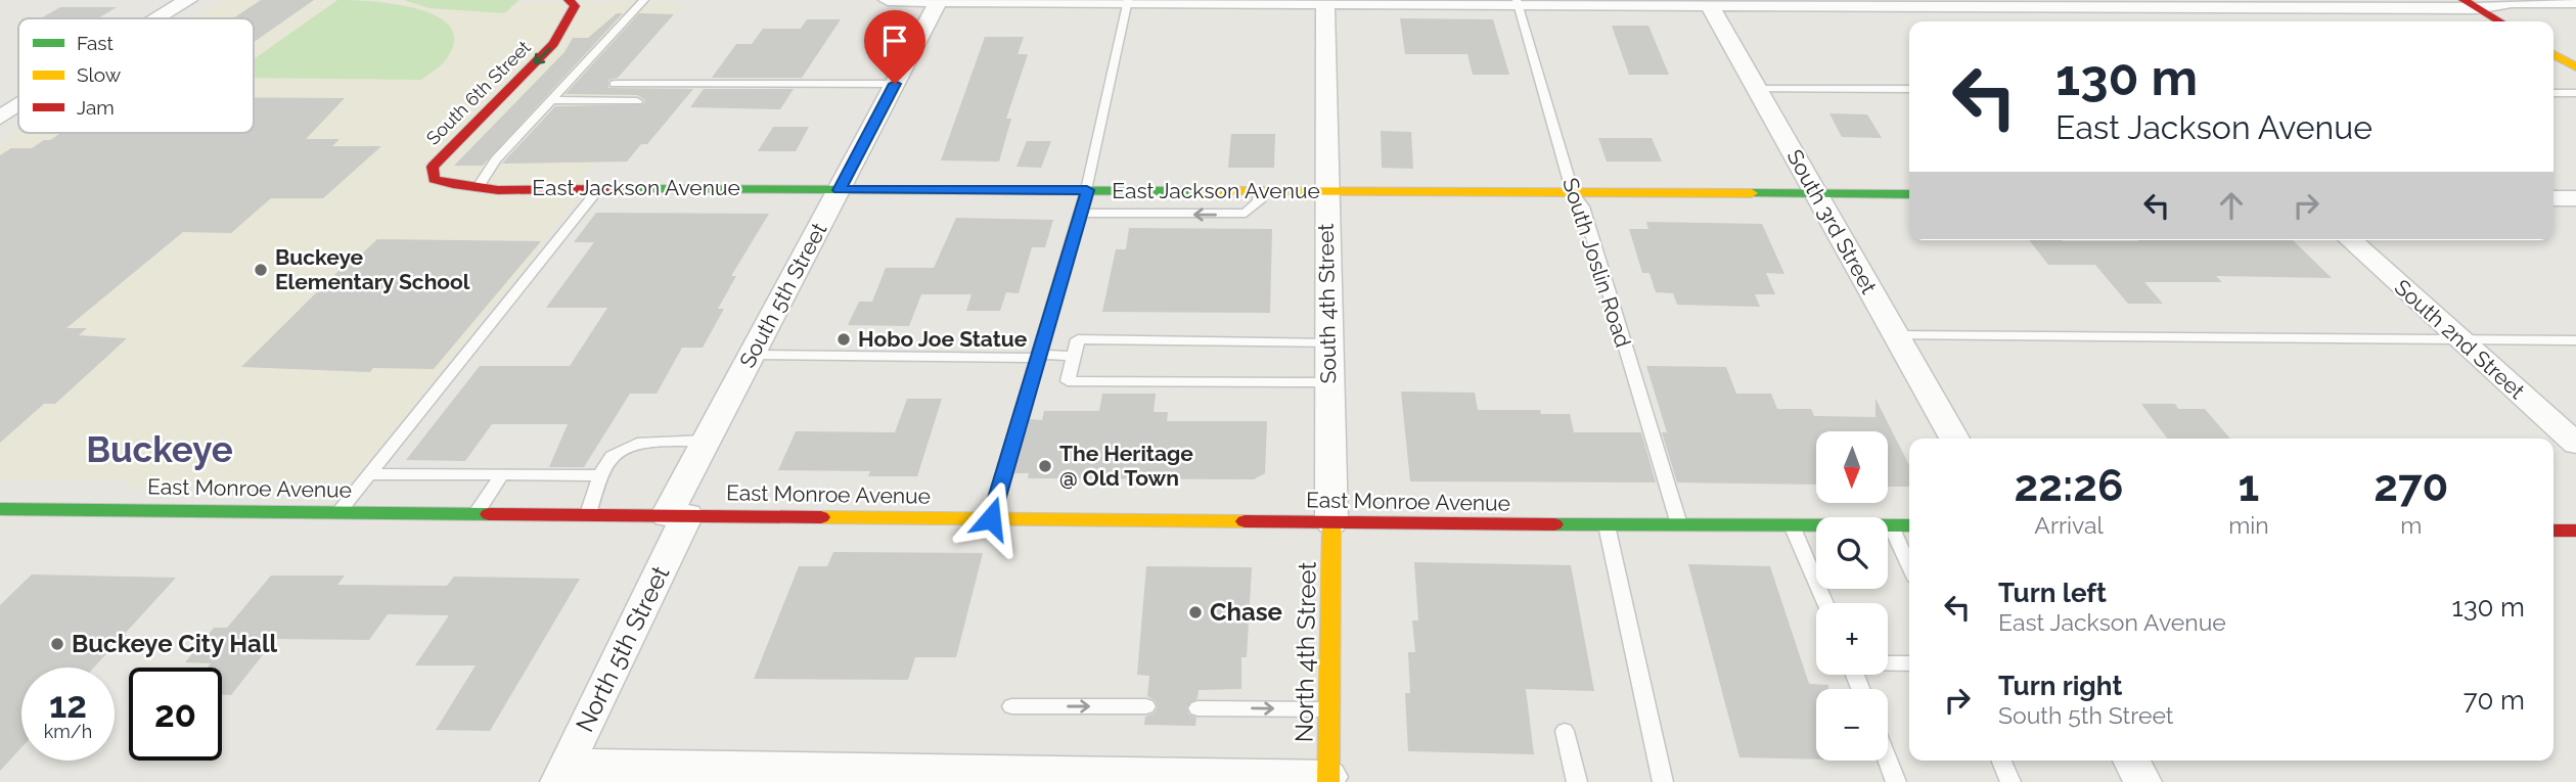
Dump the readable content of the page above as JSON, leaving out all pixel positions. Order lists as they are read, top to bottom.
{
  "streets": {
    "street": [
      "South 6th Street",
      "East Jackson Avenue",
      "South 3rd Street",
      "South 5th Street",
      "South 4th Street",
      "South 2nd Street",
      "East Monroe Avenue",
      "North 5th Street",
      "North 4th Street"
    ],
    "lane": ["South Joslin Road"]
  },
  "crossings": [
    ["South 6th Street", "East Jackson Avenue"],
    ["East Jackson Avenue", "South 3rd Street"],
    ["East Jackson Avenue", "South Joslin Road"],
    ["East Jackson Avenue", "South 5th Street"],
    ["East Jackson Avenue", "South 4th Street"],
    ["South Joslin Road", "East Monroe Avenue"],
    ["South 5th Street", "East Monroe Avenue"],
    ["South 5th Street", "North 5th Street"],
    ["South 4th Street", "East Monroe Avenue"],
    ["South 4th Street", "North 4th Street"],
    ["East Monroe Avenue", "North 5th Street"],
    ["East Monroe Avenue", "North 4th Street"]
  ],
  "one_way": ["South 6th Street"],
  "districts": ["Buckeye"],
  "places": [
    "Buckeye Elementary School",
    "Hobo Joe Statue",
    "The Heritage @ Old Town",
    "Chase",
    "Buckeye City Hall"
  ],
  "legend": ["Fast", "Slow", "Jam"],
  "north": "bottom",
  "page": {
    "turn": ["130 m", "East Jackson Avenue"],
    "map_buttons": ["+", "−"],
    "eta": [
      "22:26",
      "Arrival",
      "1",
      "min",
      "270",
      "m"
    ],
    "list": [
      {
        "name": "Turn left",
        "note": "East Jackson Avenue",
        "value": "130 m"
      },
      {
        "name": "Turn right",
        "note": "South 5th Street",
        "value": "70 m"
      }
    ],
    "speed": "12 km/h",
    "limit": "20"
  }
}
